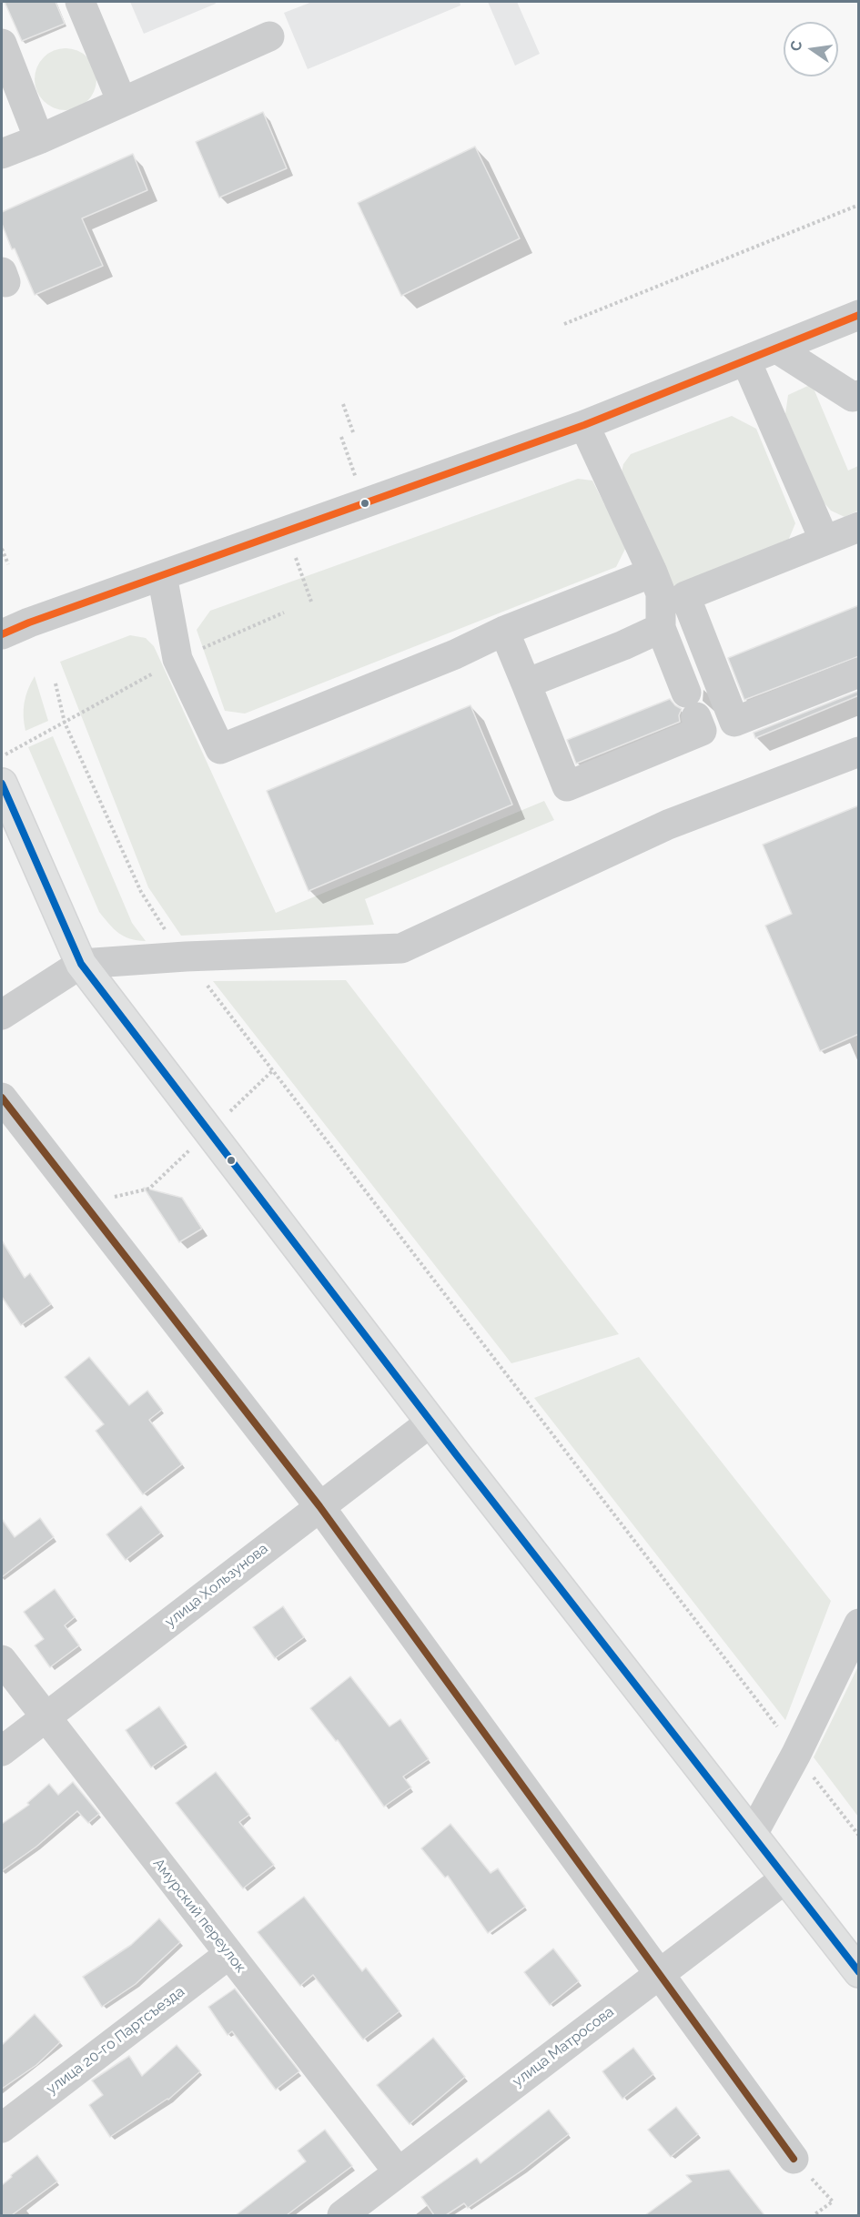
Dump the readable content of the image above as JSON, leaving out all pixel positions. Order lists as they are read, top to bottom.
{
  "streets": {
    "street": [
      "улица Хользунова",
      "Амурский переулок",
      "улица 20-го Партсъезда",
      "улица Матросова"
    ]
  },
  "crossings": [
    ["улица Хользунова", "Амурский переулок"],
    ["Амурский переулок", "улица 20-го Партсъезда"],
    ["Амурский переулок", "улица Матросова"]
  ],
  "north": "left"
}
